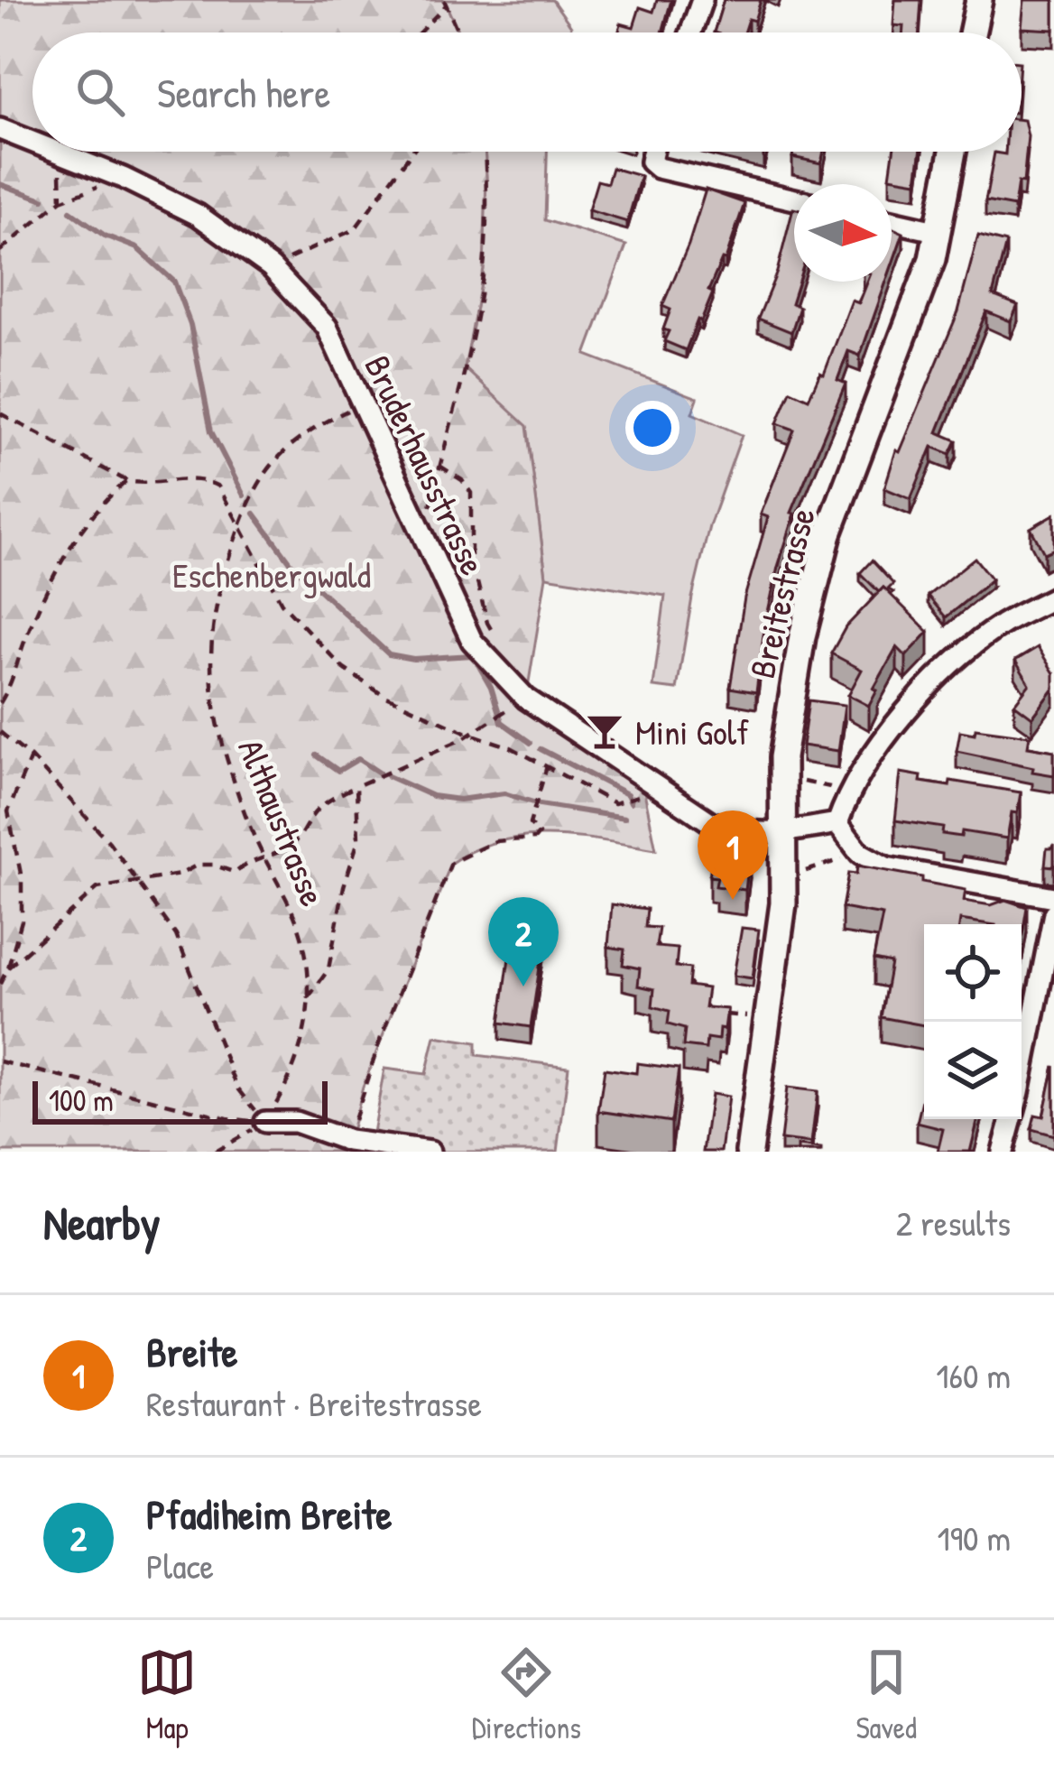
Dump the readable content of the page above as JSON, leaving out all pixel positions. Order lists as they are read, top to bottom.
{
  "streets": {
    "main road": ["Breitestrasse"],
    "street": ["Bruderhausstrasse"],
    "path": ["Althaustrasse"]
  },
  "crossings": [
    ["Bruderhausstrasse", "Breitestrasse"],
    ["Bruderhausstrasse", "Althaustrasse"]
  ],
  "parks": ["Eschenbergwald"],
  "places": {
    "bar": ["Mini Golf"]
  },
  "scale_bar": "100 m",
  "north": "right",
  "page": {
    "search": "Search here",
    "pins": ["1", "2"],
    "scale": "100 m",
    "heading": ["Nearby", "2 results"],
    "list": [
      {
        "mark": "1",
        "name": "Breite",
        "note": "Restaurant · Breitestrasse",
        "value": "160 m"
      },
      {
        "mark": "2",
        "name": "Pfadiheim Breite",
        "note": "Place",
        "value": "190 m"
      }
    ],
    "nav": ["Map", "Directions", "Saved"]
  }
}
